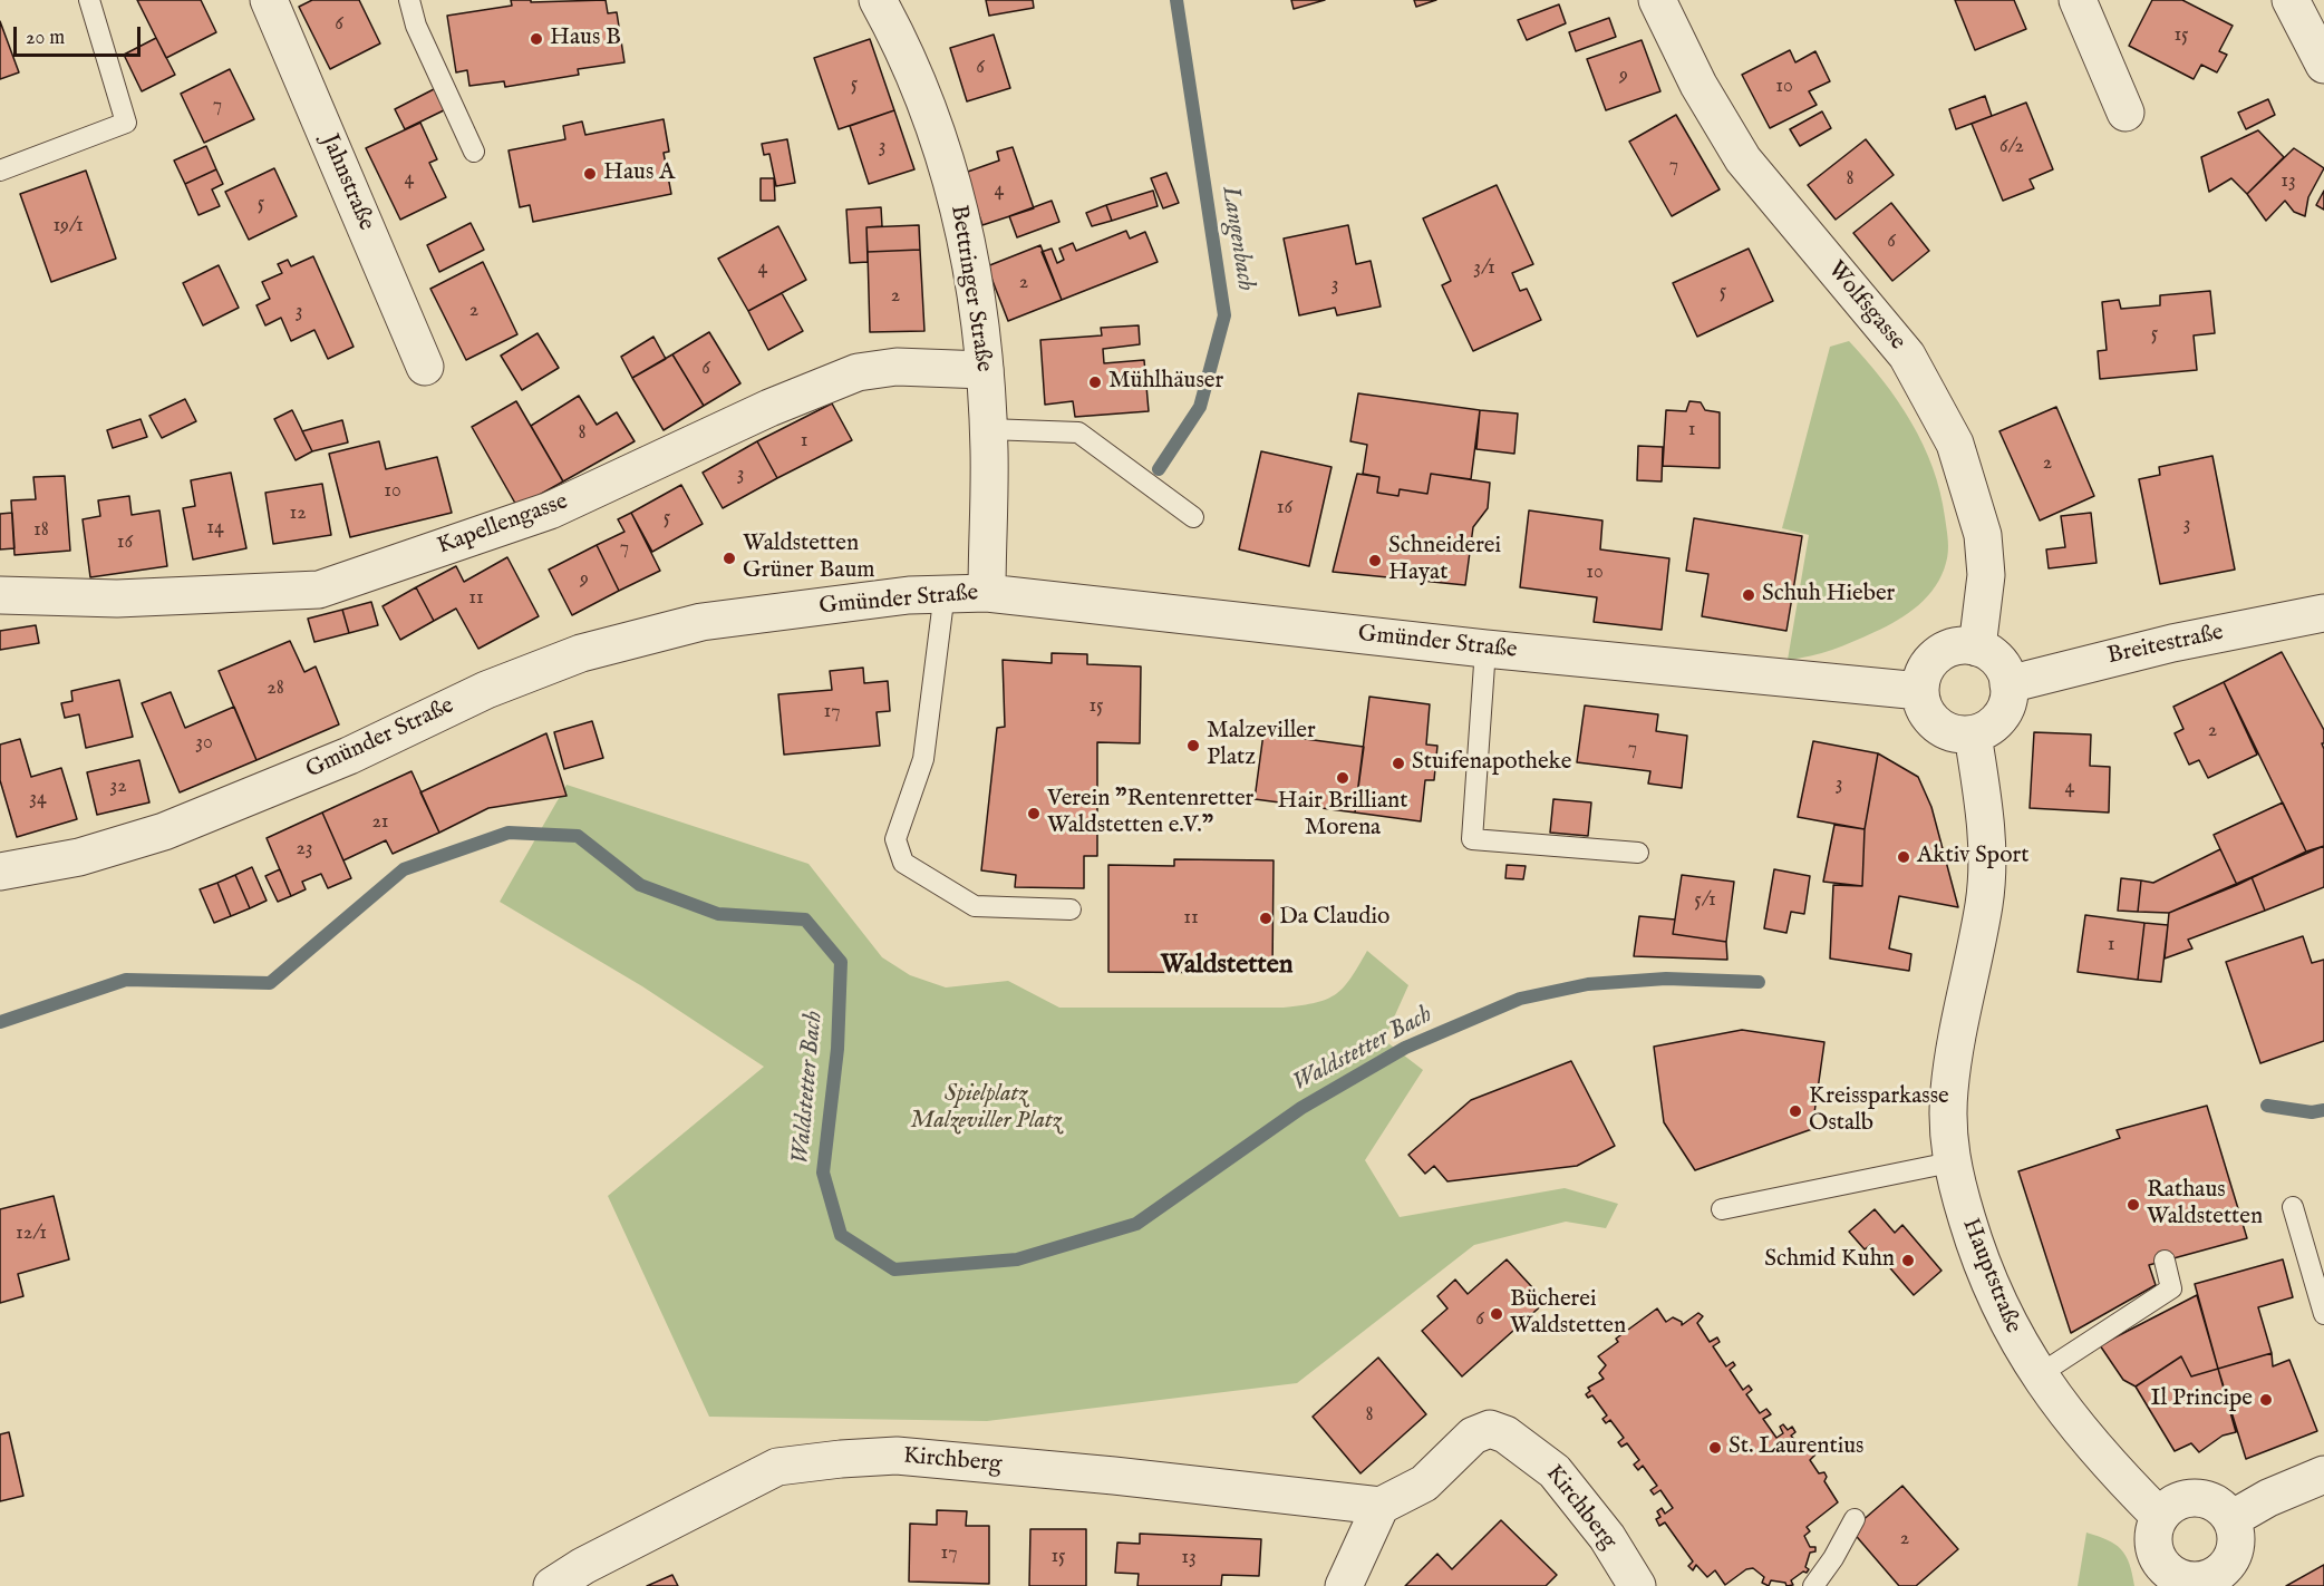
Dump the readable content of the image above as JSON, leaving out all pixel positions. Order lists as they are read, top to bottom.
{
  "streets": {
    "street": [
      "Jahnstraße",
      "Bettringer Straße",
      "Wolfsgasse",
      "Kapellengasse",
      "Gmünder Straße",
      "Breitestraße",
      "Hauptstraße",
      "Kirchberg"
    ]
  },
  "crossings": [
    ["Bettringer Straße", "Kapellengasse"],
    ["Bettringer Straße", "Gmünder Straße"],
    ["Wolfsgasse", "Gmünder Straße"],
    ["Wolfsgasse", "Breitestraße"],
    ["Wolfsgasse", "Hauptstraße"],
    ["Gmünder Straße", "Breitestraße"],
    ["Gmünder Straße", "Hauptstraße"],
    ["Breitestraße", "Hauptstraße"]
  ],
  "districts": ["Waldstetten"],
  "water": ["Langenbach", "Waldstetter Bach"],
  "parks": ["Spielplatz Malzeviller Platz"],
  "places": [
    "Haus B",
    "Haus A",
    "Mühlhäuser",
    "Waldstetten Grüner Baum",
    "Schneiderei Hayat",
    "Schuh Hieber",
    "Malzeviller Platz",
    "Stuifenapotheke",
    "Hair Brilliant Morena",
    "Verein \"Rentenretter Waldstetten e.V.\"",
    "Aktiv Sport",
    "Da Claudio",
    "Kreissparkasse Ostalb",
    "Rathaus Waldstetten",
    "Schmid Kuhn",
    "Bücherei Waldstetten",
    "Il Principe",
    "St. Laurentius"
  ],
  "house_numbers": [
    "6",
    "15",
    "6",
    "9",
    "5",
    "10",
    "7",
    "3",
    "6/2",
    "7",
    "4",
    "8",
    "13",
    "4",
    "5",
    "19/1",
    "6",
    "4",
    "3/1",
    "2",
    "3",
    "5",
    "2",
    "2",
    "3",
    "5",
    "6",
    "1",
    "8",
    "1",
    "2",
    "3",
    "10",
    "16",
    "12",
    "5",
    "3",
    "14",
    "18",
    "16",
    "7",
    "10",
    "9",
    "11",
    "28",
    "15",
    "17",
    "2",
    "30",
    "7",
    "3",
    "32",
    "4",
    "34",
    "21",
    "23",
    "5/1",
    "11",
    "1",
    "12/1",
    "6",
    "8",
    "2",
    "17",
    "15",
    "13"
  ],
  "scale_bar": "20 m"
}
